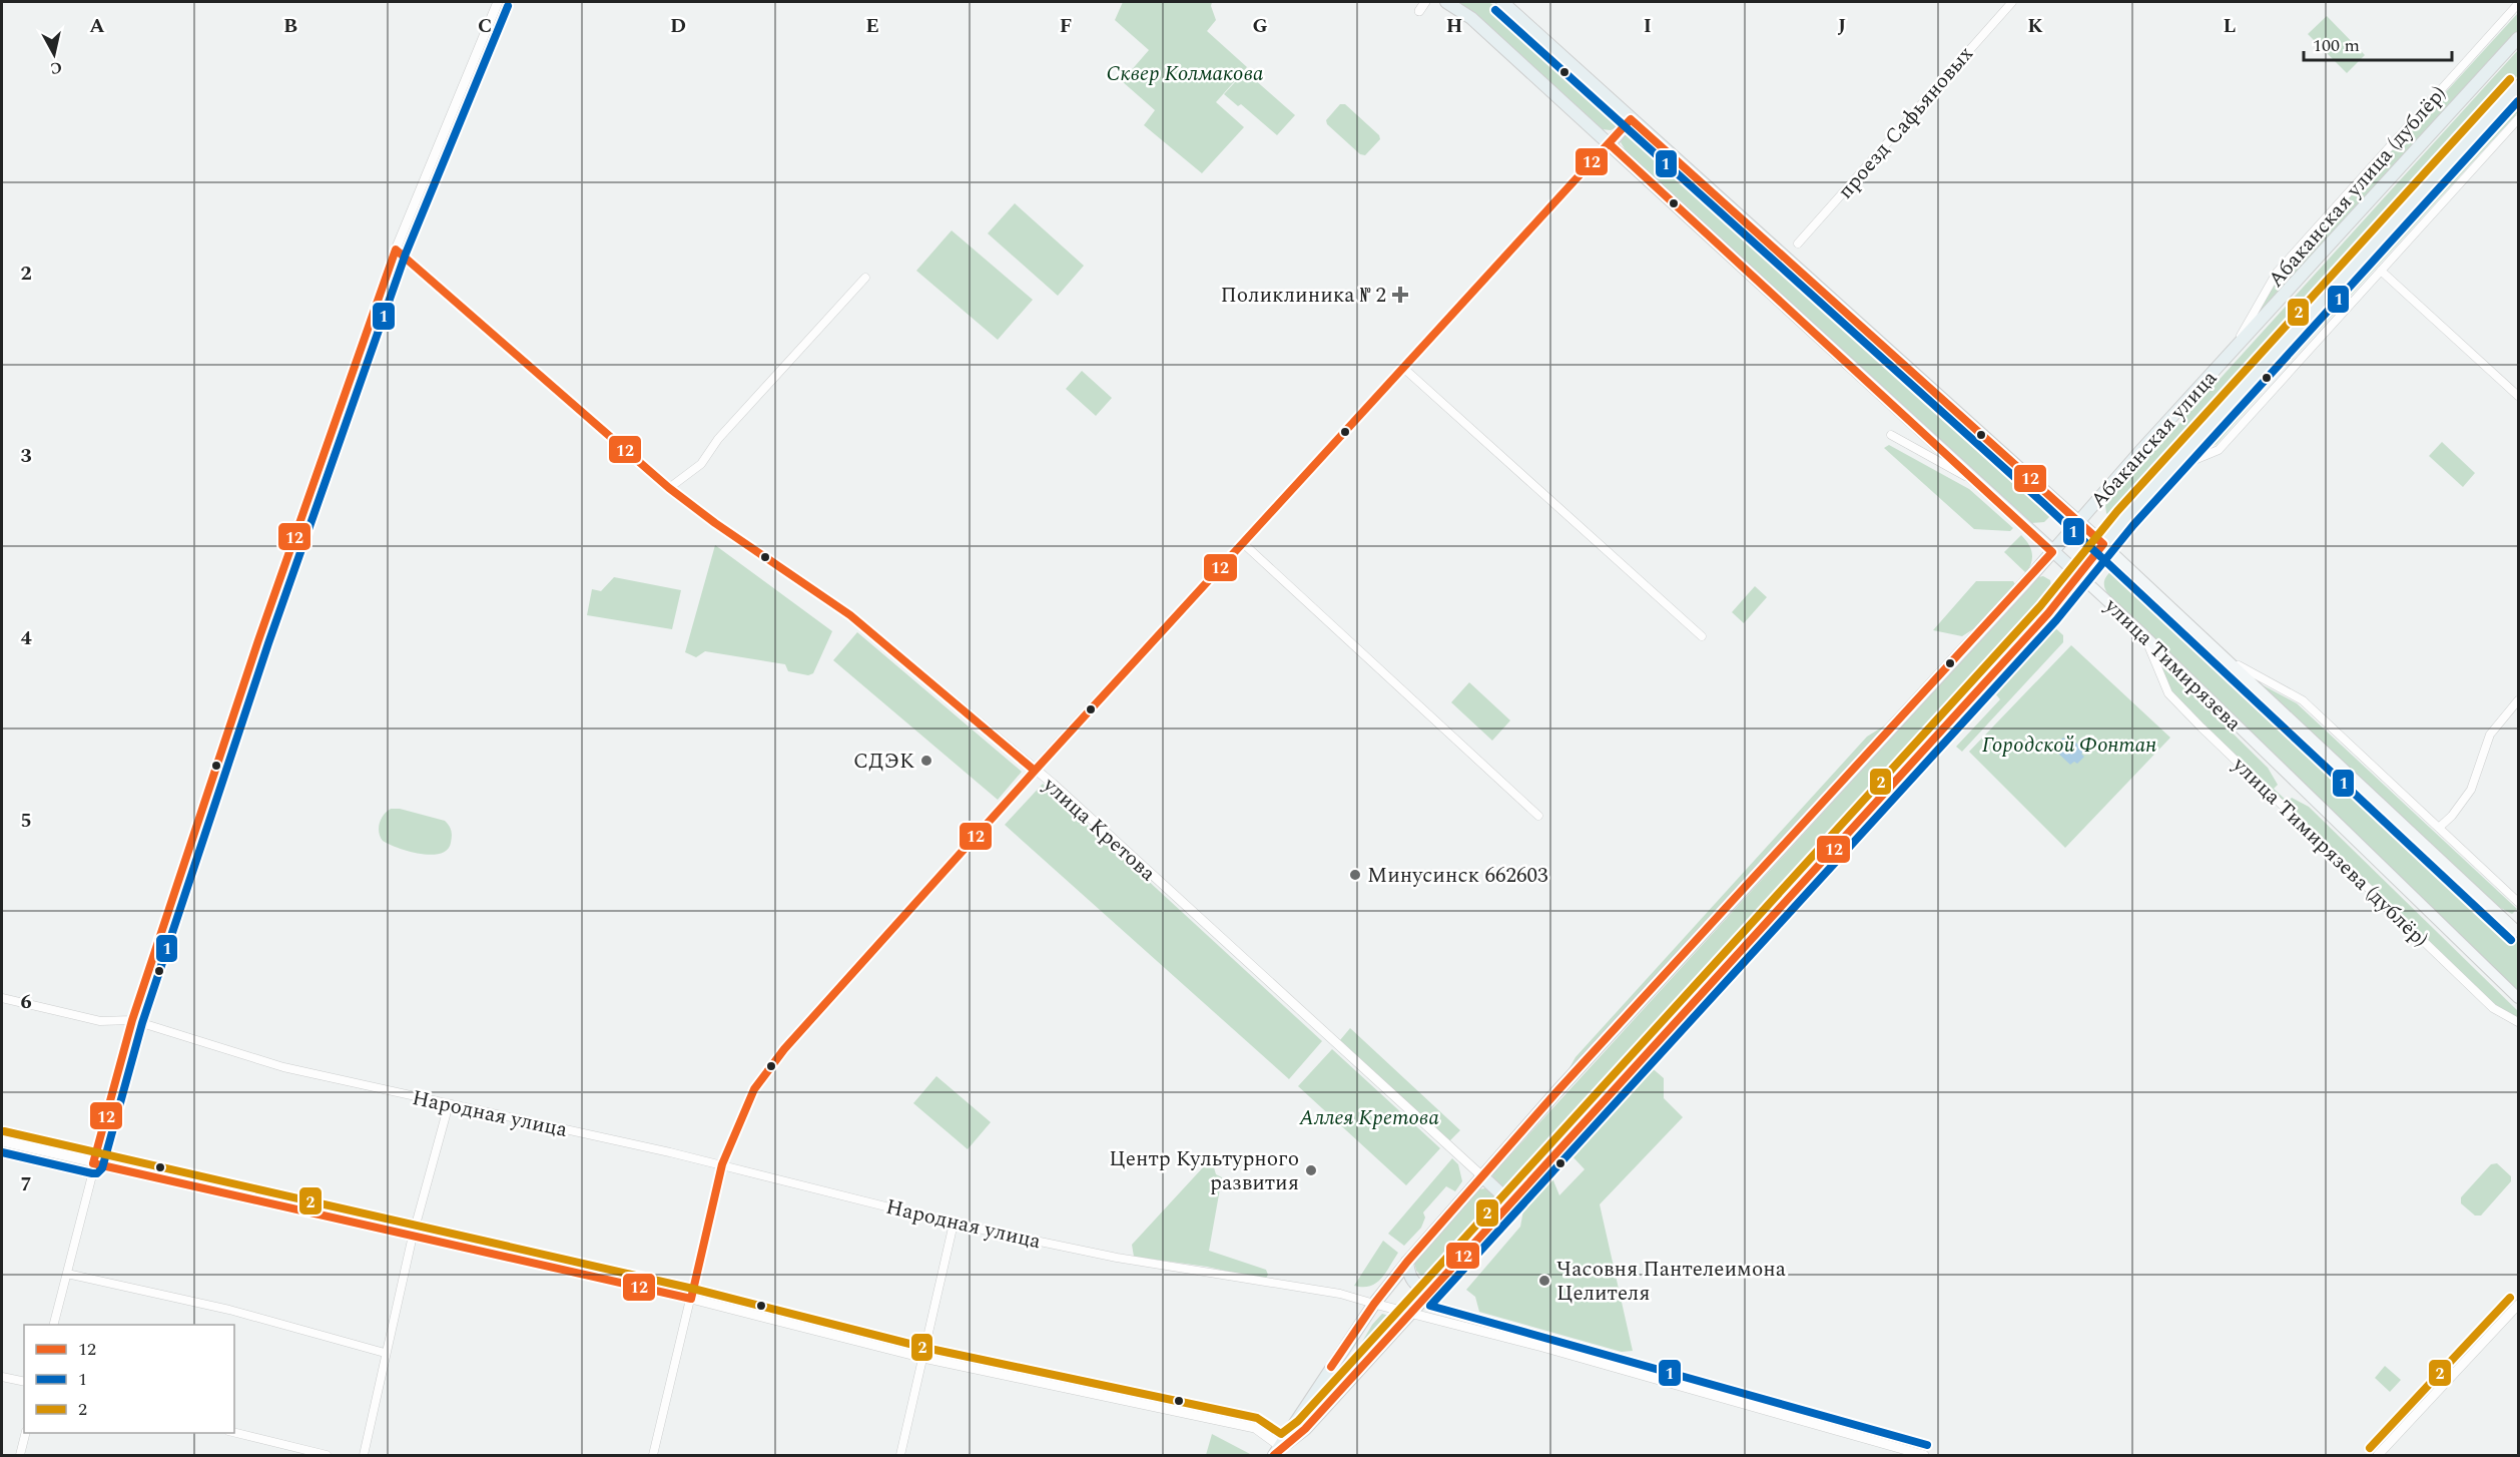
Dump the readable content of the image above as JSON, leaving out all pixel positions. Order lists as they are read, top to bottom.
{
  "streets": {
    "main road": ["Абаканская улица", "улица Тимирязева"],
    "street": [
      "проезд Сафьяновых",
      "Абаканская улица (дублёр)",
      "улица Кретова",
      "улица Тимирязева (дублёр)",
      "Народная улица"
    ]
  },
  "crossings": [
    ["Абаканская улица (дублёр)", "Абаканская улица"],
    ["Абаканская улица", "улица Тимирязева"],
    ["Абаканская улица", "улица Кретова"],
    ["Абаканская улица", "Народная улица"],
    ["улица Тимирязева", "улица Тимирязева (дублёр)"]
  ],
  "parks": ["Сквер Колмакова", "Городской Фонтан", "Аллея Кретова"],
  "places": {
    "health": ["Поликлиника № 2"],
    "other": [
      "СДЭК",
      "Минусинск 662603",
      "Центр Культурного развития",
      "Часовня Пантелеимона Целителя"
    ]
  },
  "lines": ["transit line 1", "transit line 2", "transit line 12"],
  "legend": ["12", "1", "2"],
  "scale_bar": "100 m",
  "north": "bottom",
  "grid": {
    "columns": [
      "A",
      "B",
      "C",
      "D",
      "E",
      "F",
      "G",
      "H",
      "I",
      "J",
      "K",
      "L"
    ],
    "rows": [
      "2",
      "3",
      "4",
      "5",
      "6",
      "7"
    ]
  }
}
